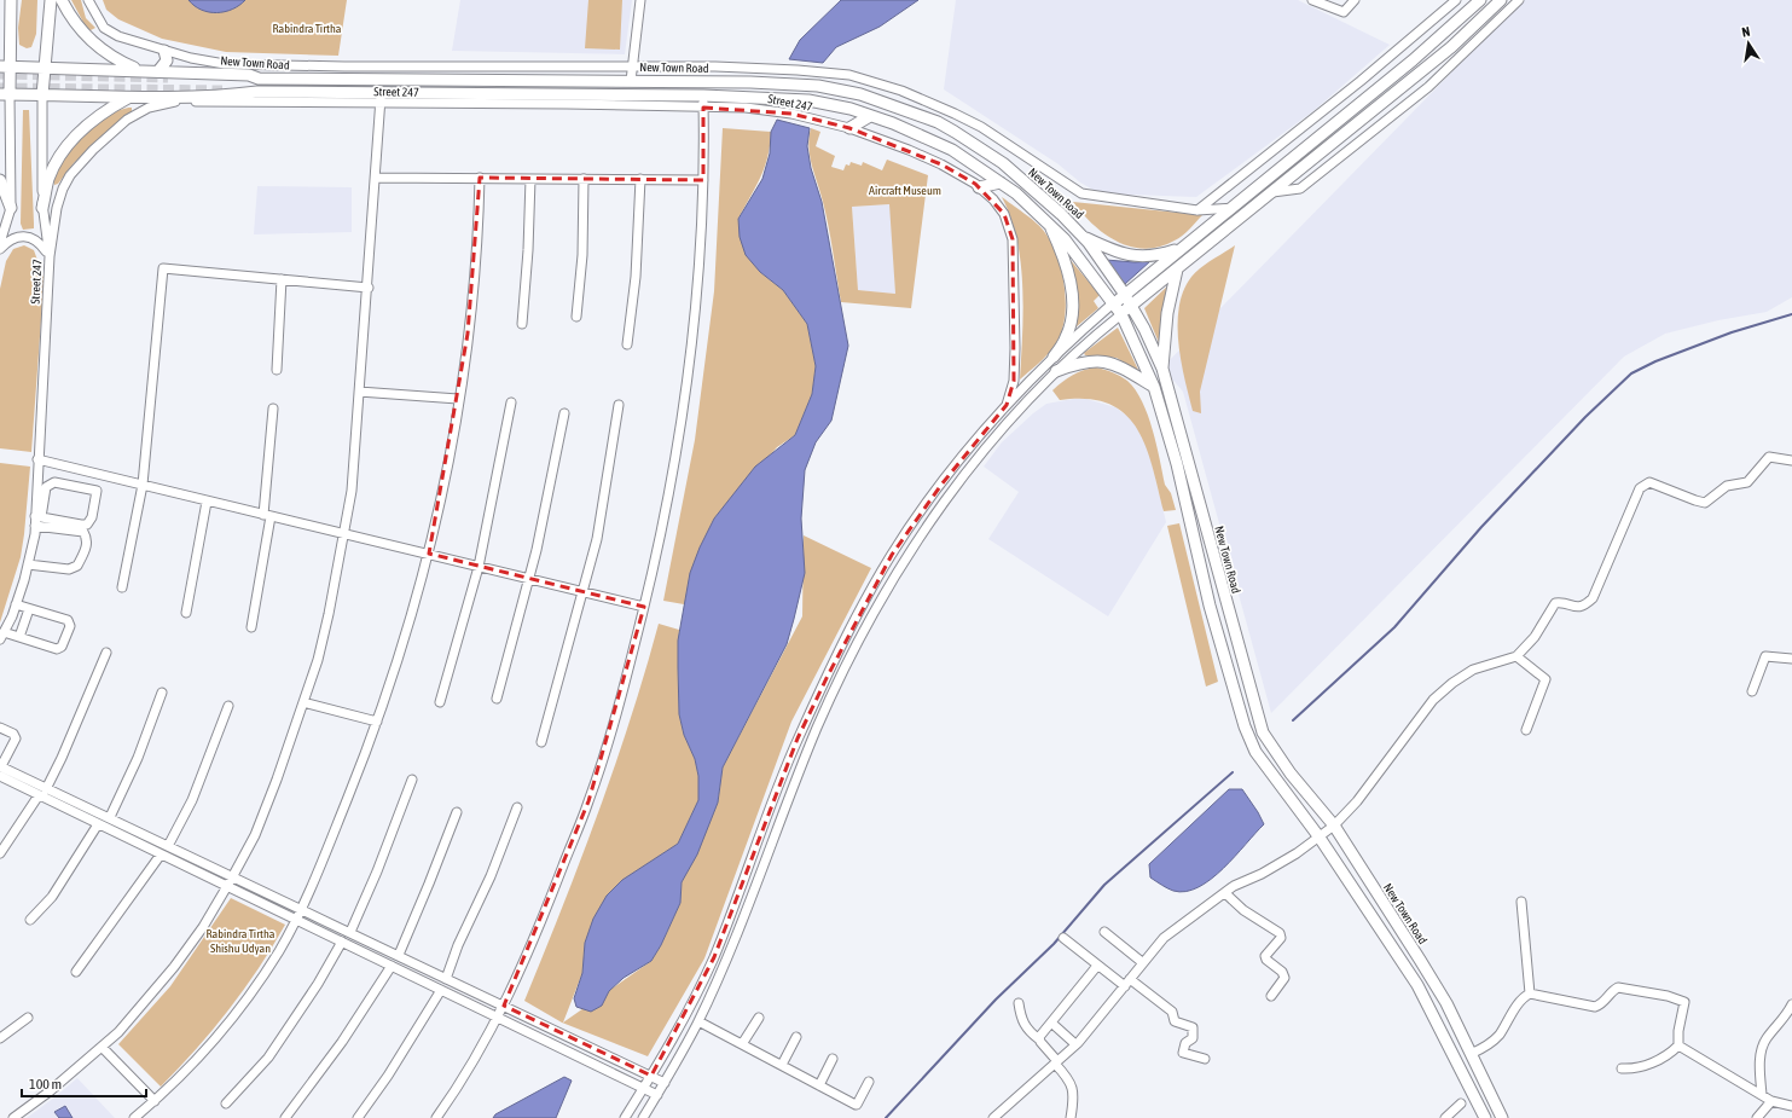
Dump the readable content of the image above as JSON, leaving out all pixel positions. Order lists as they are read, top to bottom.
{
  "streets": {
    "main road": ["New Town Road"],
    "street": ["Street 247"]
  },
  "parks": ["Rabindra Tirtha", "Aircraft Museum", "Rabindra Tirtha Shishu Udyan"],
  "scale_bar": "100 m",
  "north": "top"
}
